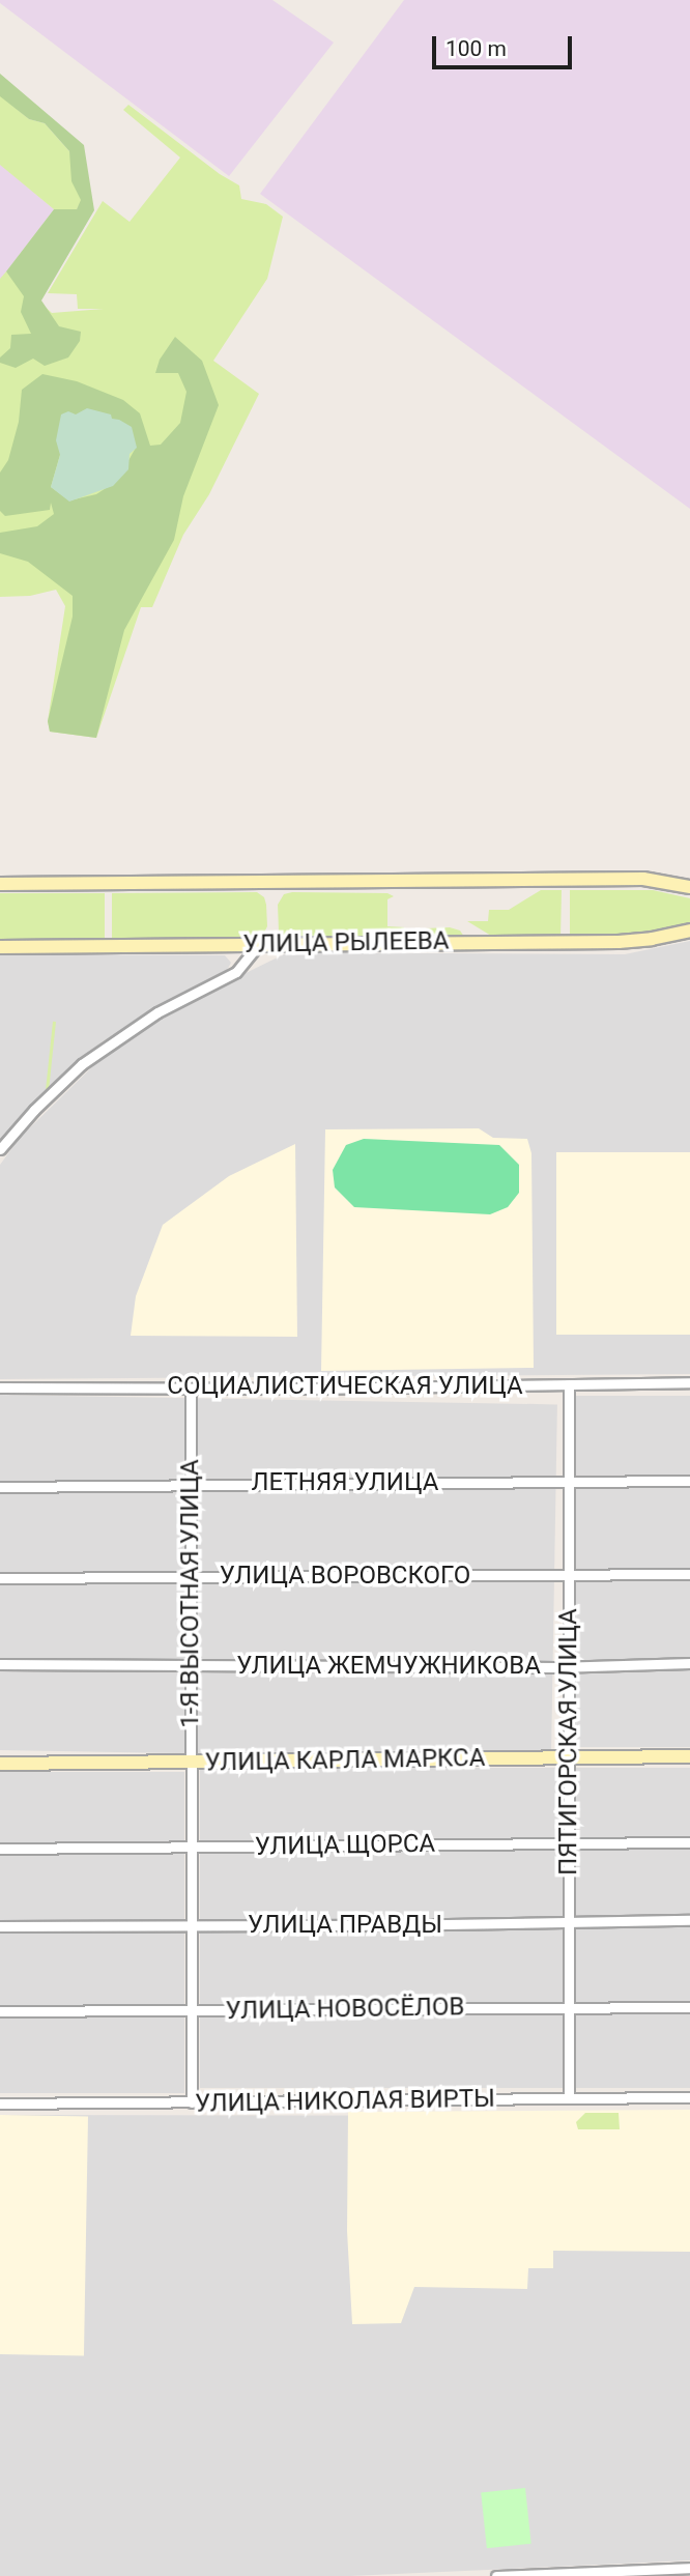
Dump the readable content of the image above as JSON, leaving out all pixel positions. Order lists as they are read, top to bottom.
{
  "streets": {
    "main road": ["УЛИЦА РЫЛЕЕВА", "УЛИЦА КАРЛА МАРКСА"],
    "street": [
      "СОЦИАЛИСТИЧЕСКАЯ УЛИЦА",
      "ЛЕТНЯЯ УЛИЦА",
      "УЛИЦА ВОРОВСКОГО",
      "1-Я ВЫСОТНАЯ УЛИЦА",
      "УЛИЦА ЖЕМЧУЖНИКОВА",
      "ПЯТИГОРСКАЯ УЛИЦА",
      "УЛИЦА ЩОРСА",
      "УЛИЦА ПРАВДЫ",
      "УЛИЦА НОВОСЁЛОВ",
      "УЛИЦА НИКОЛАЯ ВИРТЫ"
    ]
  },
  "crossings": [
    ["СОЦИАЛИСТИЧЕСКАЯ УЛИЦА", "1-Я ВЫСОТНАЯ УЛИЦА"],
    ["СОЦИАЛИСТИЧЕСКАЯ УЛИЦА", "ПЯТИГОРСКАЯ УЛИЦА"],
    ["ЛЕТНЯЯ УЛИЦА", "1-Я ВЫСОТНАЯ УЛИЦА"],
    ["ЛЕТНЯЯ УЛИЦА", "ПЯТИГОРСКАЯ УЛИЦА"],
    ["УЛИЦА ВОРОВСКОГО", "1-Я ВЫСОТНАЯ УЛИЦА"],
    ["УЛИЦА ВОРОВСКОГО", "ПЯТИГОРСКАЯ УЛИЦА"],
    ["1-Я ВЫСОТНАЯ УЛИЦА", "УЛИЦА ЖЕМЧУЖНИКОВА"],
    ["1-Я ВЫСОТНАЯ УЛИЦА", "УЛИЦА КАРЛА МАРКСА"],
    ["1-Я ВЫСОТНАЯ УЛИЦА", "УЛИЦА ЩОРСА"],
    ["1-Я ВЫСОТНАЯ УЛИЦА", "УЛИЦА ПРАВДЫ"],
    ["1-Я ВЫСОТНАЯ УЛИЦА", "УЛИЦА НОВОСЁЛОВ"],
    ["1-Я ВЫСОТНАЯ УЛИЦА", "УЛИЦА НИКОЛАЯ ВИРТЫ"],
    ["УЛИЦА ЖЕМЧУЖНИКОВА", "ПЯТИГОРСКАЯ УЛИЦА"],
    ["ПЯТИГОРСКАЯ УЛИЦА", "УЛИЦА КАРЛА МАРКСА"],
    ["ПЯТИГОРСКАЯ УЛИЦА", "УЛИЦА ЩОРСА"],
    ["ПЯТИГОРСКАЯ УЛИЦА", "УЛИЦА ПРАВДЫ"],
    ["ПЯТИГОРСКАЯ УЛИЦА", "УЛИЦА НОВОСЁЛОВ"],
    ["ПЯТИГОРСКАЯ УЛИЦА", "УЛИЦА НИКОЛАЯ ВИРТЫ"]
  ],
  "scale_bar": "100 m"
}
